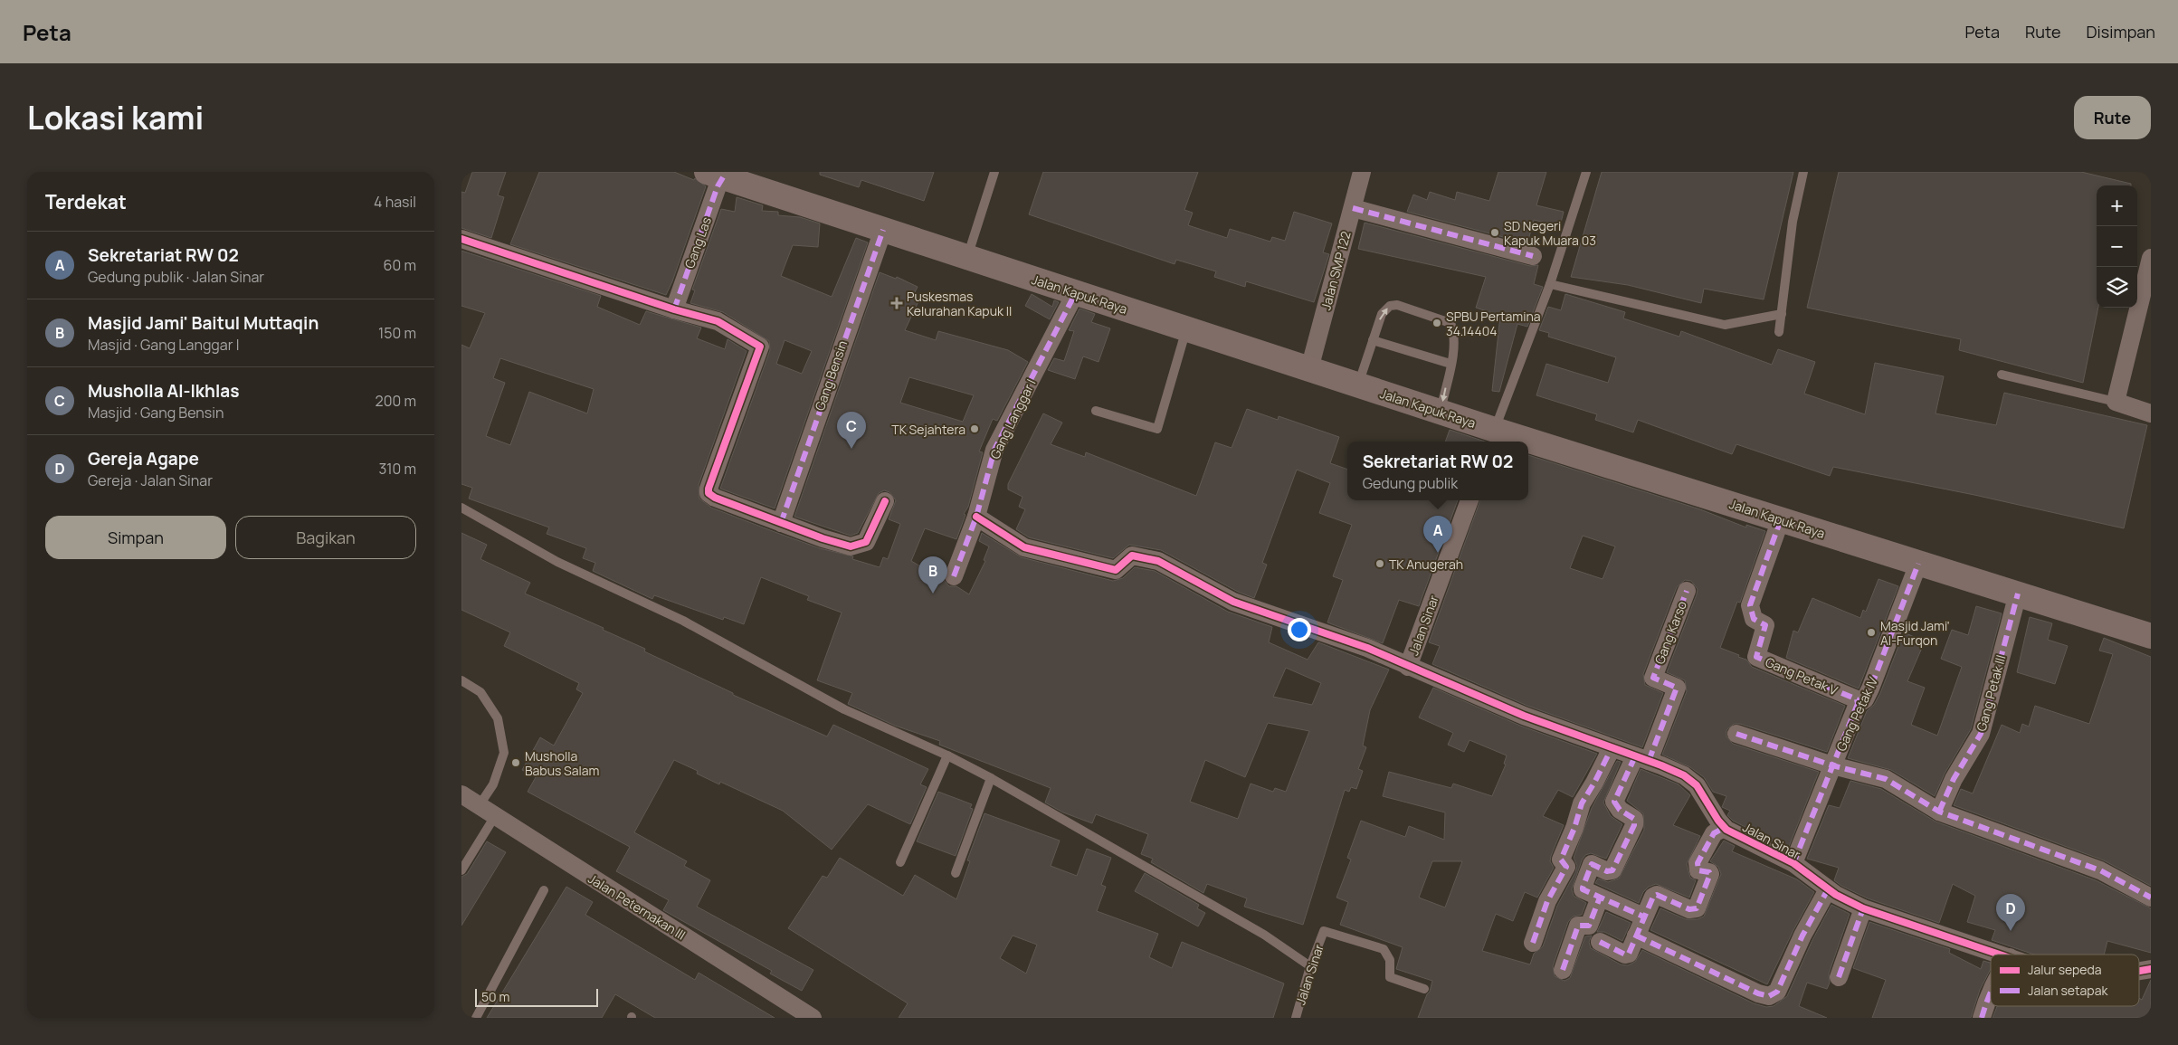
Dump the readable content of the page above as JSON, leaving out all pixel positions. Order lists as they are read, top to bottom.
{
  "streets": {
    "main road": ["Jalan Kapuk Raya"],
    "street": [
      "Gang Las",
      "Jalan SMP 122",
      "Gang Bensin",
      "Gang Langgar I",
      "Jalan Sinar",
      "Gang Karso",
      "Gang Petak V",
      "Gang Petak III",
      "Gang Petak IV",
      "Jalan Peternakan III"
    ]
  },
  "crossings": [
    ["Gang Las", "Jalan Kapuk Raya"],
    ["Jalan SMP 122", "Jalan Kapuk Raya"],
    ["Jalan Kapuk Raya", "Gang Bensin"],
    ["Jalan Kapuk Raya", "Gang Langgar I"],
    ["Jalan Kapuk Raya", "Gang Petak V"],
    ["Jalan Kapuk Raya", "Gang Petak III"],
    ["Jalan Kapuk Raya", "Gang Petak IV"],
    ["Jalan Sinar", "Gang Karso"],
    ["Jalan Sinar", "Gang Petak IV"],
    ["Gang Petak V", "Gang Petak IV"]
  ],
  "places": {
    "other": [
      "SD Negeri Kapuk Muara 03",
      "SPBU Pertamina 34.14404",
      "TK Sejahtera",
      "TK Anugerah",
      "Masjid Jami' Al-Furqon",
      "Musholla Babus Salam"
    ],
    "health": ["Puskesmas Kelurahan Kapuk II"]
  },
  "legend": ["Jalur sepeda", "Jalan setapak"],
  "scale_bar": "50 m",
  "page": {
    "header": "Peta",
    "nav": ["Peta", "Rute", "Disimpan"],
    "title": "Lokasi kami",
    "buttons": [
      "Rute",
      ["Simpan", "Bagikan"]
    ],
    "heading": ["Terdekat", "4 hasil"],
    "map_buttons": ["+", "−"],
    "list": [
      {
        "mark": "A",
        "name": "Sekretariat RW 02",
        "note": "Gedung publik · Jalan Sinar",
        "value": "60 m"
      },
      {
        "mark": "B",
        "name": "Masjid Jami' Baitul Muttaqin",
        "note": "Masjid · Gang Langgar I",
        "value": "150 m"
      },
      {
        "mark": "C",
        "name": "Musholla Al-Ikhlas",
        "note": "Masjid · Gang Bensin",
        "value": "200 m"
      },
      {
        "mark": "D",
        "name": "Gereja Agape",
        "note": "Gereja · Jalan Sinar",
        "value": "310 m"
      }
    ],
    "pins": [
      "C",
      "A",
      "B",
      "D"
    ],
    "popup": ["Sekretariat RW 02", "Gedung publik"],
    "scale": "50 m"
  }
}
